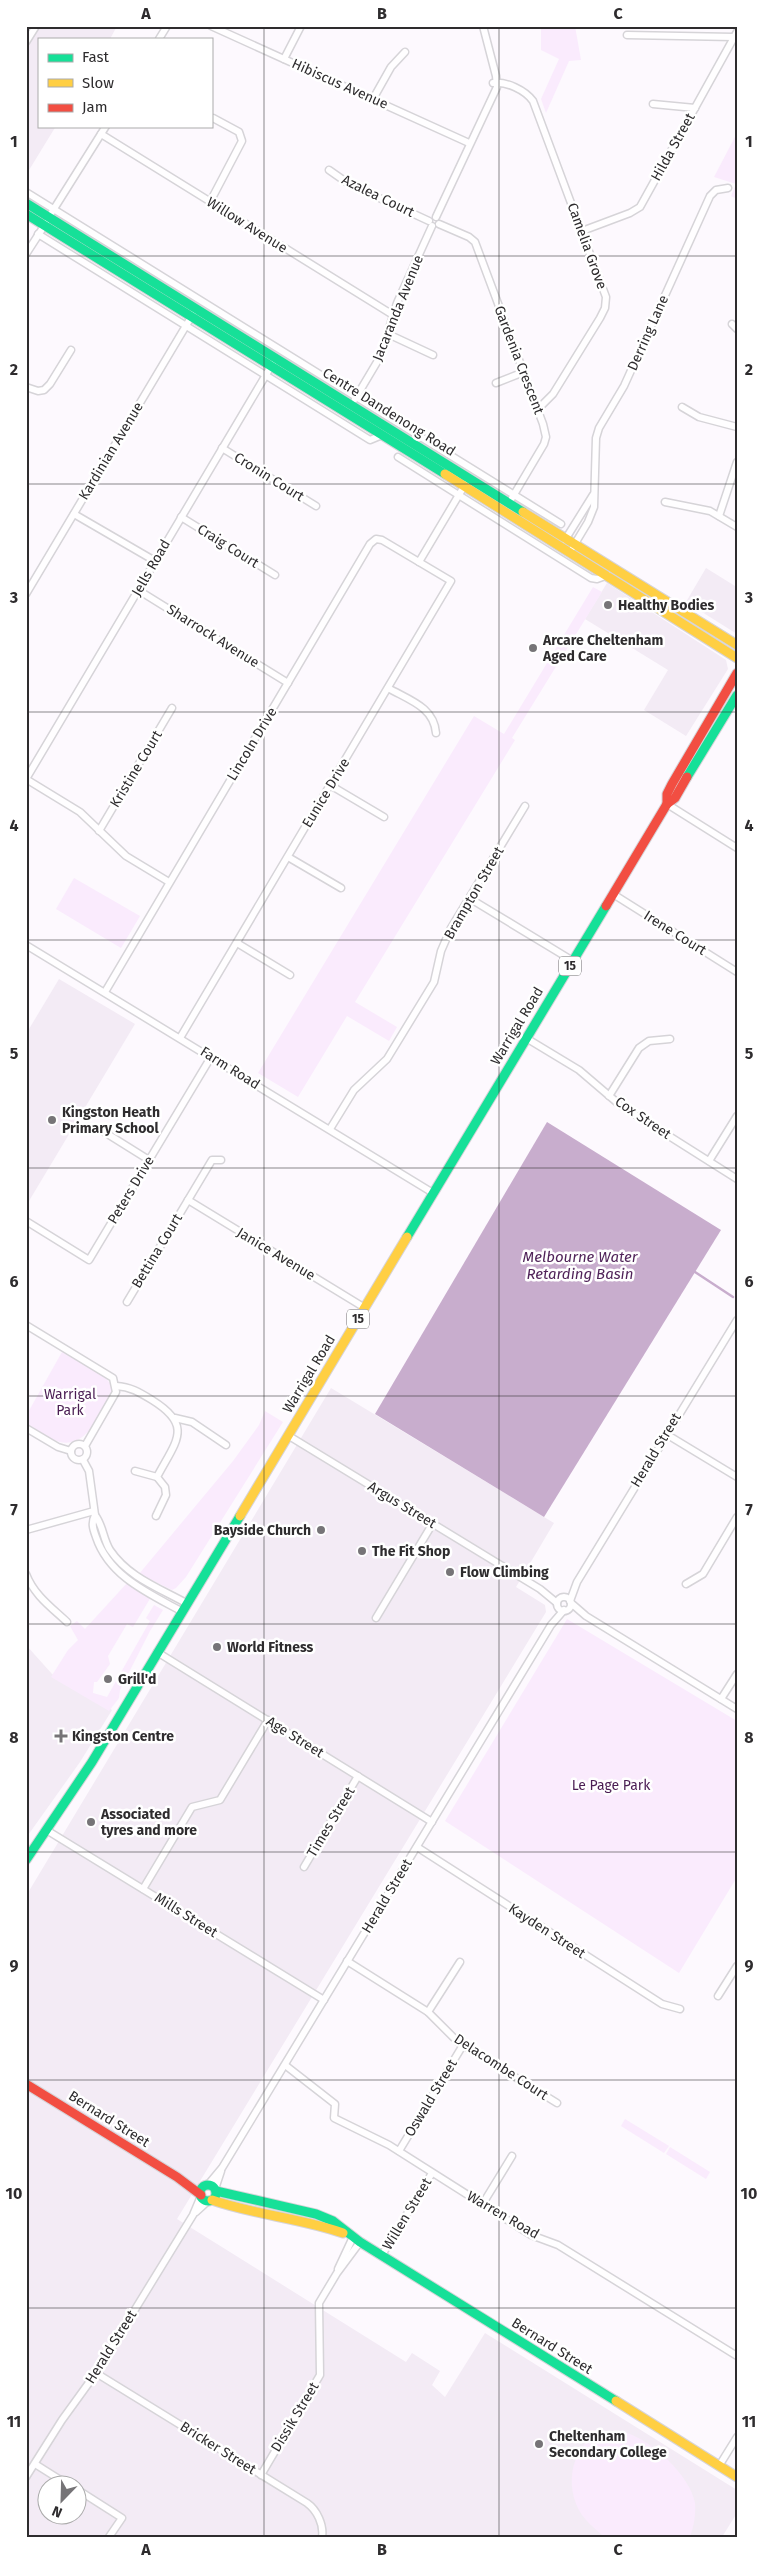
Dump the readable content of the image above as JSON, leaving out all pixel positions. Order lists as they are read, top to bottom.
{
  "streets": {
    "main road": [
      "Centre Dandenong Road",
      "15",
      "Warrigal Road",
      "Bernard Street"
    ],
    "street": [
      "Hibiscus Avenue",
      "Hilda Street",
      "Azalea Court",
      "Willow Avenue",
      "Camelia Grove",
      "Jacaranda Avenue",
      "Derring Lane",
      "Gardenia Crescent",
      "Kardinian Avenue",
      "Cronin Court",
      "Craig Court",
      "Jells Road",
      "Sharrock Avenue",
      "Lincoln Drive",
      "Kristine Court",
      "Eunice Drive",
      "Brampton Street",
      "Irene Court",
      "Farm Road",
      "Cox Street",
      "Peters Drive",
      "Bettina Court",
      "Janice Avenue",
      "Herald Street",
      "Argus Street",
      "Age Street",
      "Times Street",
      "Mills Street",
      "Kayden Street",
      "Delacombe Court",
      "Oswald Street",
      "Willen Street",
      "Warren Road",
      "Dissik Street",
      "Bricker Street"
    ]
  },
  "crossings": [
    ["Hilda Street", "Camelia Grove"],
    ["Azalea Court", "Jacaranda Avenue"],
    ["Willow Avenue", "Jacaranda Avenue"],
    ["Camelia Grove", "Gardenia Crescent"],
    ["Jacaranda Avenue", "Centre Dandenong Road"],
    ["Derring Lane", "Centre Dandenong Road"],
    ["Gardenia Crescent", "Centre Dandenong Road"],
    ["Centre Dandenong Road", "Kardinian Avenue"],
    ["Centre Dandenong Road", "Jells Road"],
    ["Cronin Court", "Jells Road"],
    ["Craig Court", "Jells Road"],
    ["Jells Road", "Sharrock Avenue"],
    ["Sharrock Avenue", "Lincoln Drive"],
    ["Lincoln Drive", "Eunice Drive"],
    ["Lincoln Drive", "Farm Road"],
    ["Eunice Drive", "Farm Road"],
    ["Brampton Street", "Farm Road"],
    ["Irene Court", "Warrigal Road"],
    ["Warrigal Road", "Farm Road"],
    ["Warrigal Road", "Cox Street"],
    ["Warrigal Road", "Janice Avenue"],
    ["Warrigal Road", "Argus Street"],
    ["Warrigal Road", "Age Street"],
    ["Warrigal Road", "Mills Street"],
    ["Farm Road", "Peters Drive"],
    ["Bettina Court", "Janice Avenue"],
    ["Herald Street", "Argus Street"],
    ["Herald Street", "Age Street"],
    ["Herald Street", "Mills Street"],
    ["Herald Street", "Kayden Street"],
    ["Herald Street", "Delacombe Court"],
    ["Herald Street", "Bernard Street"],
    ["Herald Street", "Warren Road"],
    ["Herald Street", "Bricker Street"],
    ["Age Street", "Times Street"],
    ["Delacombe Court", "Oswald Street"],
    ["Oswald Street", "Warren Road"],
    ["Bernard Street", "Willen Street"],
    ["Bernard Street", "Dissik Street"],
    ["Willen Street", "Warren Road"],
    ["Dissik Street", "Bricker Street"]
  ],
  "water": ["Melbourne Water Retarding Basin"],
  "parks": ["Warrigal Park", "Le Page Park"],
  "places": {
    "other": [
      "Healthy Bodies",
      "Arcare Cheltenham Aged Care",
      "Kingston Heath Primary School",
      "Bayside Church",
      "The Fit Shop",
      "Flow Climbing",
      "World Fitness",
      "Grill'd",
      "Associated tyres and more",
      "Cheltenham Secondary College"
    ],
    "health": ["Kingston Centre"]
  },
  "legend": ["Fast", "Slow", "Jam"],
  "north": "bottom left",
  "grid": {
    "columns": ["A", "B", "C"],
    "rows": [
      "1",
      "2",
      "3",
      "4",
      "5",
      "6",
      "7",
      "8",
      "9",
      "10",
      "11"
    ]
  }
}
